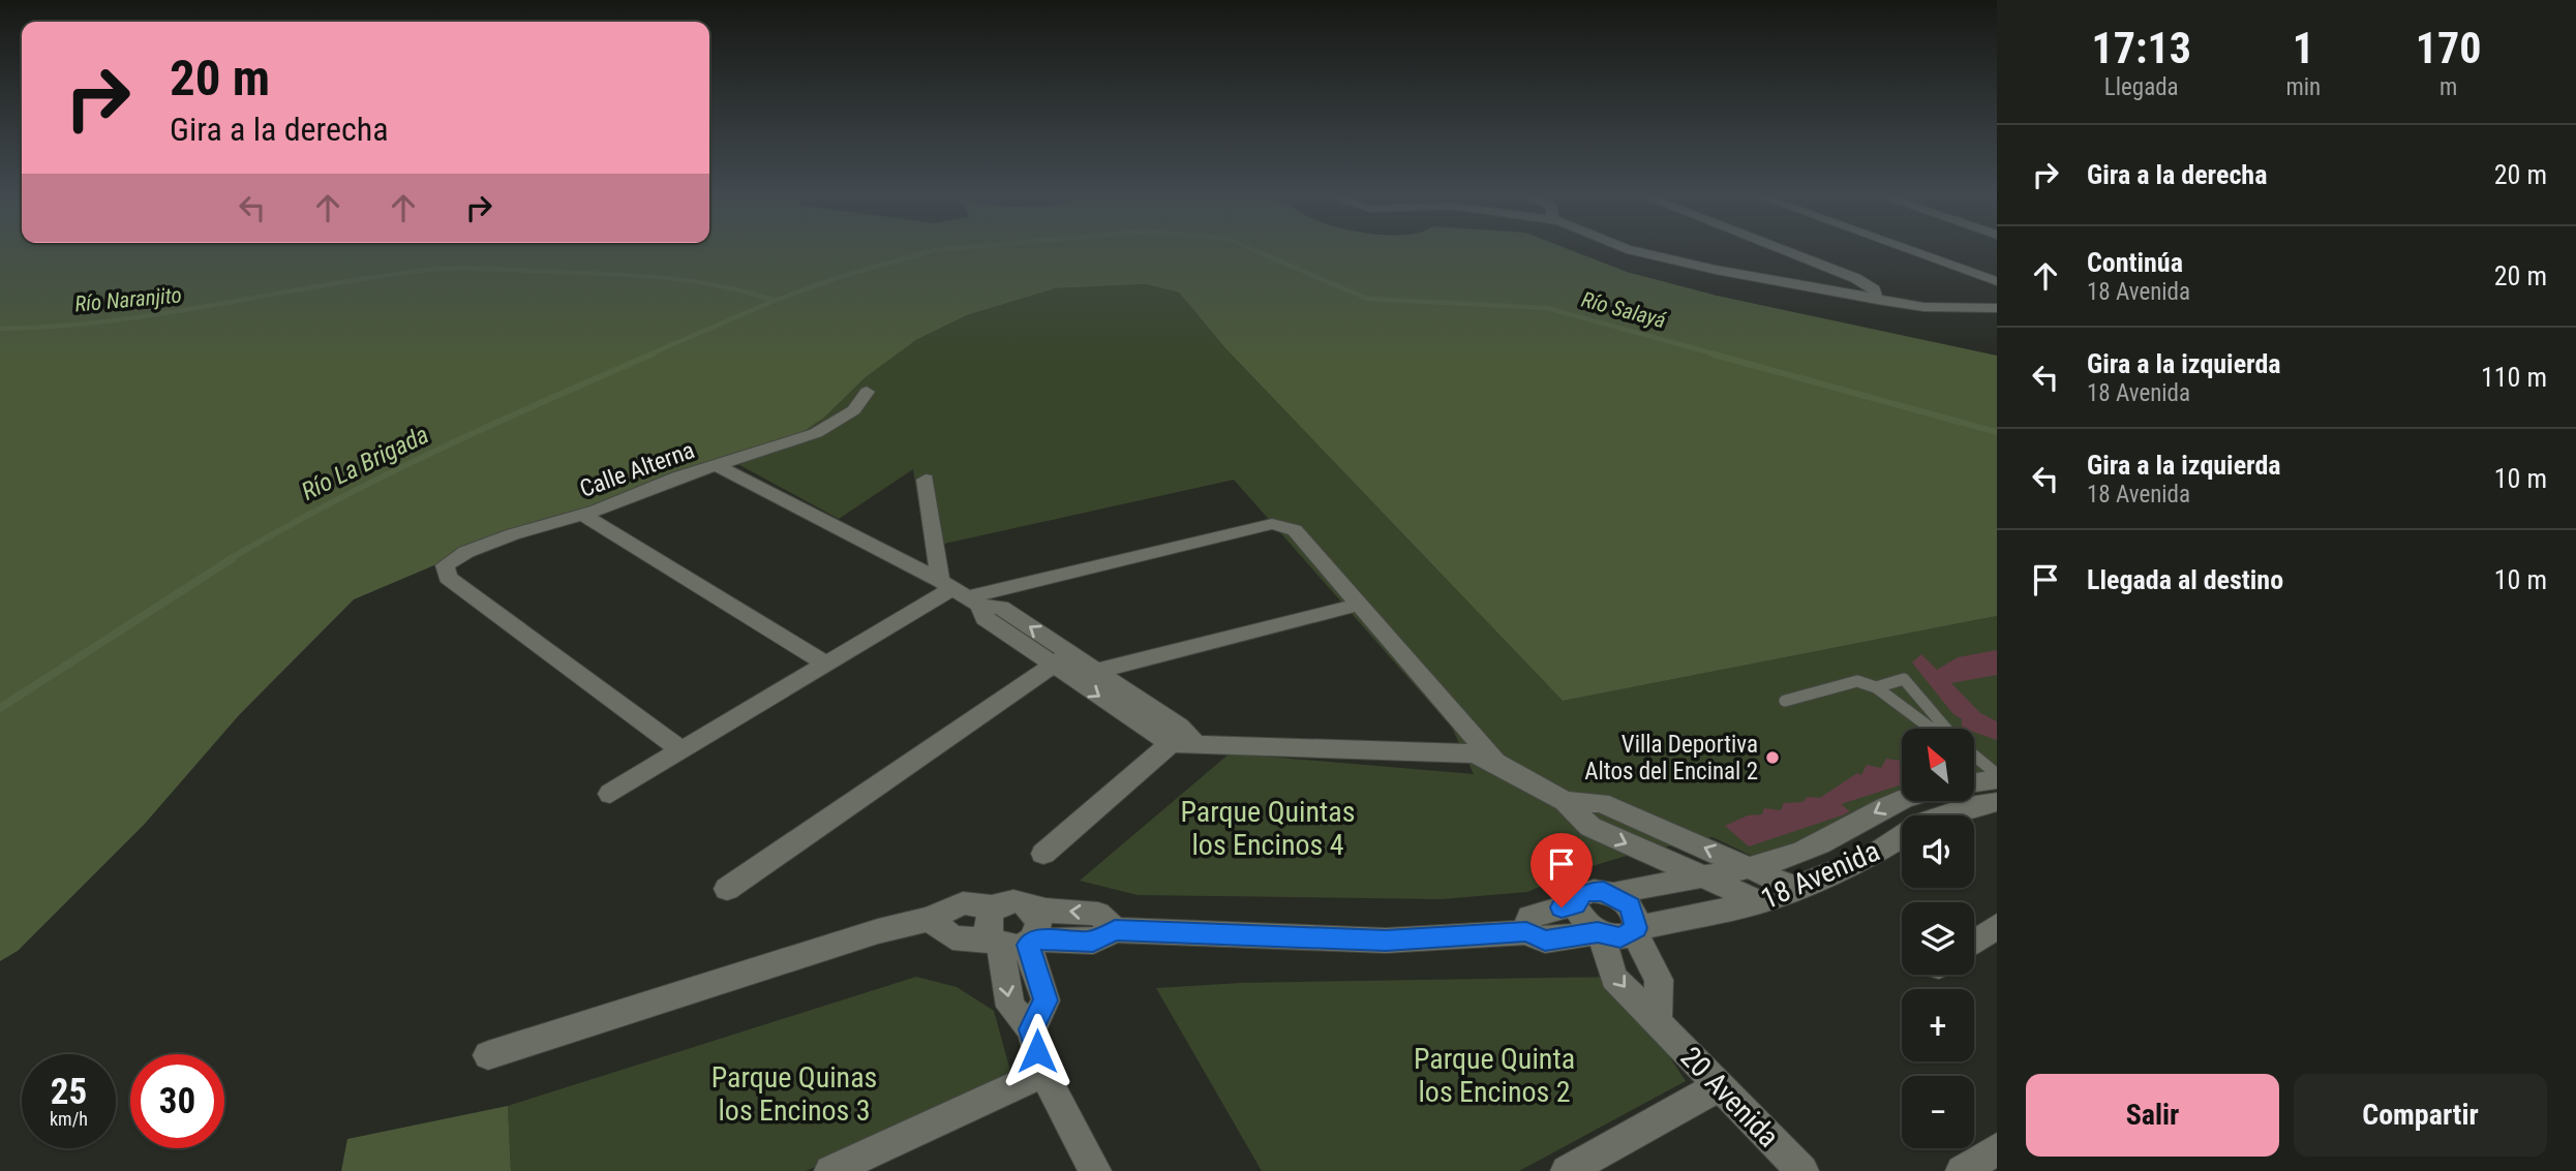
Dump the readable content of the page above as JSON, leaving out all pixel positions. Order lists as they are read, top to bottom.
{
  "streets": {
    "street": ["Calle Alterna", "18 Avenida", "20 Avenida"]
  },
  "crossings": [
    ["18 Avenida", "20 Avenida"]
  ],
  "water": ["Río Naranjito", "Río Salayá", "Río La Brigada"],
  "parks": ["Parque Quintas los Encinos 4", "Parque Quinta los Encinos 2", "Parque Quinas los Encinos 3"],
  "places": ["Villa Deportiva Altos del Encinal 2"],
  "north": "top left",
  "page": {
    "eta": [
      "17:13",
      "Llegada",
      "1",
      "min",
      "170",
      "m"
    ],
    "turn": ["20 m", "Gira a la derecha"],
    "list": [
      {
        "name": "Gira a la derecha",
        "value": "20 m"
      },
      {
        "name": "Continúa",
        "note": "18 Avenida",
        "value": "20 m"
      },
      {
        "name": "Gira a la izquierda",
        "note": "18 Avenida",
        "value": "110 m"
      },
      {
        "name": "Gira a la izquierda",
        "note": "18 Avenida",
        "value": "10 m"
      },
      {
        "name": "Llegada al destino",
        "value": "10 m"
      }
    ],
    "map_buttons": ["+", "−"],
    "speed": "25 km/h",
    "limit": "30",
    "buttons": ["Salir", "Compartir"]
  }
}
